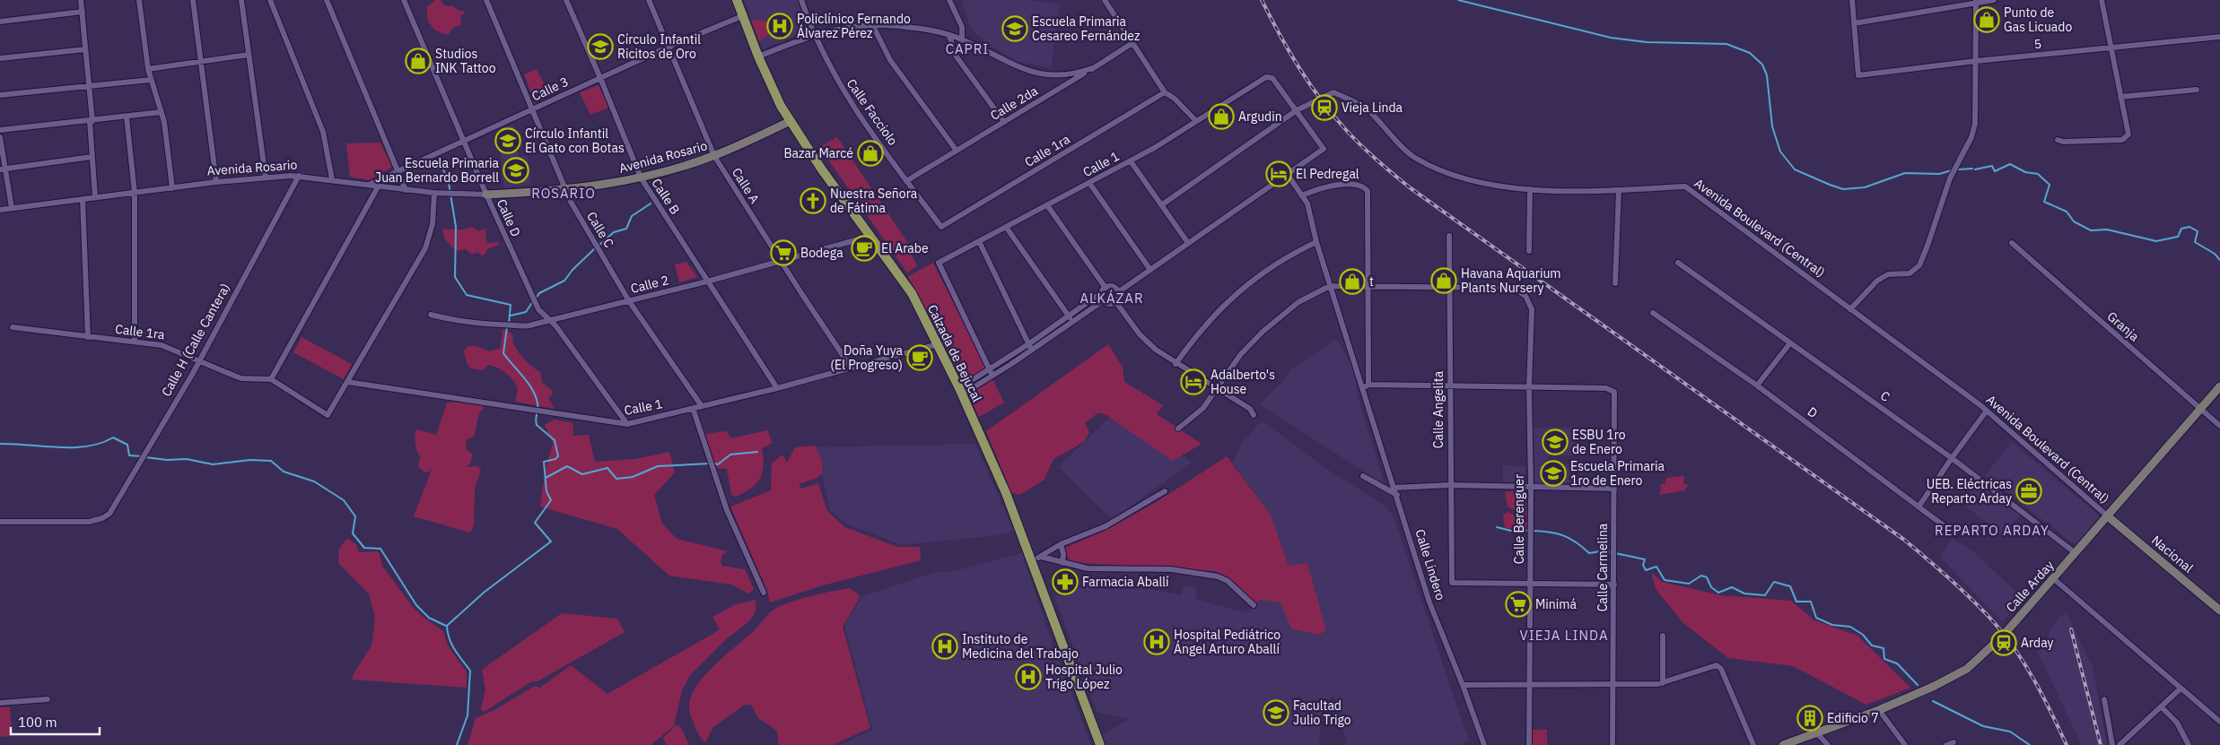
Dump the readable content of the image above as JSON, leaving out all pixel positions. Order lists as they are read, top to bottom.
{
  "streets": {
    "main road": ["Calzada de Bejucal"],
    "street": [
      "5",
      "Calle 3",
      "Calle 2da",
      "Calle Facciolo",
      "Calle 1ra",
      "Avenida Rosario",
      "Calle 1",
      "Calle A",
      "Calle B",
      "Calle D",
      "Avenida Boulevard (Central)",
      "Calle C",
      "Calle 2",
      "Granja",
      "Calle H (Calle Cantera)",
      "C",
      "Calle Angelita",
      "D",
      "Calle Berenguer",
      "Nacional",
      "Calle Lindero",
      "Calle Carmelina",
      "Calle Arday"
    ]
  },
  "crossings": [
    ["Calle 3", "Avenida Rosario"],
    ["Calle 3", "Calle A"],
    ["Calle 3", "Calle B"],
    ["Calle 3", "Calle D"],
    ["Calle 3", "Calle C"],
    ["Calle 3", "Calzada de Bejucal"],
    ["Calle 2da", "Calle Facciolo"],
    ["Calle Facciolo", "Calle 1ra"],
    ["Calle 1ra", "Calle H (Calle Cantera)"],
    ["Avenida Rosario", "Calle A"],
    ["Avenida Rosario", "Calle B"],
    ["Avenida Rosario", "Calle D"],
    ["Avenida Rosario", "Calle C"],
    ["Avenida Rosario", "Calle H (Calle Cantera)"],
    ["Avenida Rosario", "Calzada de Bejucal"],
    ["Calle 1", "Calle A"],
    ["Calle 1", "Calle B"],
    ["Calle 1", "Calle D"],
    ["Calle 1", "Avenida Boulevard (Central)"],
    ["Calle 1", "Calle C"],
    ["Calle 1", "Calzada de Bejucal"],
    ["Calle A", "Calle 2"],
    ["Calle B", "Calle 2"],
    ["Calle D", "Calle 2"],
    ["Avenida Boulevard (Central)", "Nacional"],
    ["Avenida Boulevard (Central)", "Calle Arday"],
    ["Calle C", "Calle 2"],
    ["Calle 2", "Calzada de Bejucal"],
    ["Granja", "Calle Arday"],
    ["C", "Calle Arday"],
    ["Calle Angelita", "Calle Berenguer"],
    ["Calle Berenguer", "Calle Carmelina"],
    ["Nacional", "Calle Arday"]
  ],
  "districts": [
    "CAPRI",
    "ROSARIO",
    "ALKÁZAR",
    "REPARTO ARDAY",
    "VIEJA LINDA"
  ],
  "places": {
    "shop": [
      "Punto de Gas Licuado",
      "Studios INK Tattoo",
      "Argudin",
      "Bazar Marcé",
      "Havana Aquarium Plants Nursery",
      "t"
    ],
    "hospital": [
      "Policlínico Fernando Álvarez Pérez",
      "Hospital Pediátrico Ángel Arturo Aballí",
      "Instituto de Medicina del Trabajo",
      "Hospital Julio Trigo López"
    ],
    "school or university": [
      "Escuela Primaria Cesareo Fernández",
      "Círculo Infantil Ricitos de Oro",
      "Círculo Infantil El Gato con Botas",
      "Escuela Primaria Juan Bernardo Borrell",
      "ESBU 1ro de Enero",
      "Escuela Primaria 1ro de Enero",
      "Facultad Julio Trigo"
    ],
    "station": ["Vieja Linda", "Arday"],
    "hotel": ["El Pedregal", "Adalberto's House"],
    "church": ["Nuestra Señora de Fátima"],
    "cafe": ["El Arabe", "Doña Yuya (El Progreso)"],
    "supermarket": ["Bodega", "Minimá"],
    "office": ["UEB. Eléctricas Reparto Arday"],
    "pharmacy": ["Farmacia Aballí"],
    "building": ["Edificio 7"]
  },
  "scale_bar": "100 m"
}
